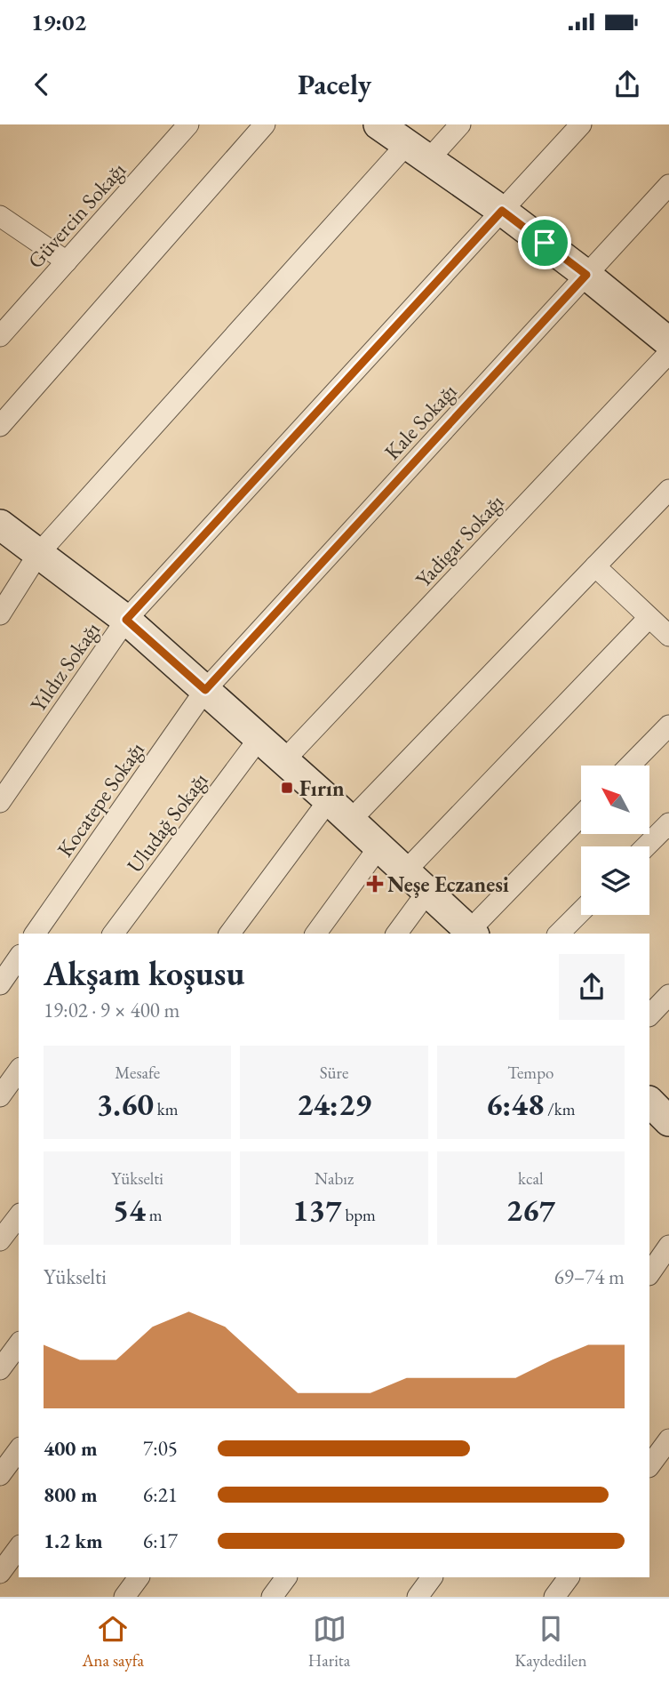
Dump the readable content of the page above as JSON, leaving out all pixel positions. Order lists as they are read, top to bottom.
{
  "streets": {
    "street": [
      "Güvercin Sokağı",
      "Kale Sokağı",
      "Yadigar Sokağı",
      "Yıldız Sokağı",
      "Kocatepe Sokağı",
      "Uludağ Sokağı"
    ]
  },
  "crossings": [
    ["Kale Sokağı", "Kocatepe Sokağı"]
  ],
  "places": {
    "transit": ["Fırın"],
    "health": ["Neşe Eczanesi"]
  },
  "north": "top left",
  "page": {
    "status": "19:02",
    "header": "Pacely",
    "heading": ["Akşam koşusu", "19:02 · 9 × 400 m"],
    "stats": [
      ["Mesafe", "3.60 km"],
      ["Süre", "24:29"],
      ["Tempo", "6:48 /km"],
      ["Yükselti", "54 m"],
      ["Nabız", "137 bpm"],
      ["kcal", "267"]
    ],
    "chart": ["Yükselti", "69–74 m"],
    "list": [
      {
        "name": "400 m",
        "note": "7:05"
      },
      {
        "name": "800 m",
        "note": "6:21"
      },
      {
        "name": "1.2 km",
        "note": "6:17"
      }
    ],
    "tabs": ["Ana sayfa", "Harita", "Kaydedilen"]
  }
}
